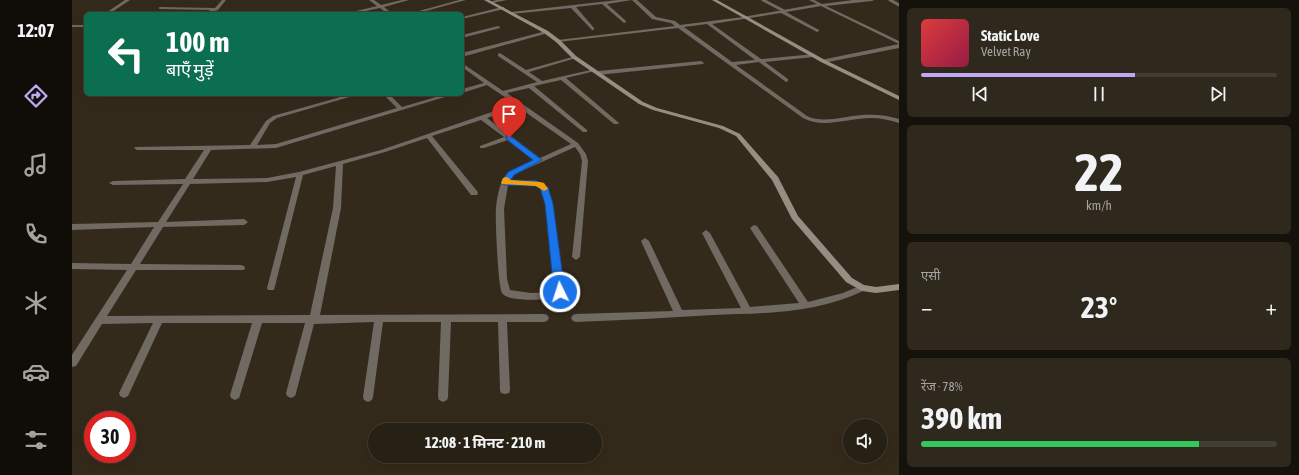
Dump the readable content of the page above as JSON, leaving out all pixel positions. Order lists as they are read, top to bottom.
{
  "page": {
    "tabs": "12:07",
    "turn": ["100 m", "बाएँ मुड़ें"],
    "song": ["Static Love", "Velvet Ray"],
    "tile": [
      ["22", "km/h"],
      "एसी",
      ["रेंज · 78%", "390 km"]
    ],
    "heat": ["−", "23°", "+"],
    "limit": "30",
    "trip": "12:08 · 1 मिनट · 210 m"
  }
}
